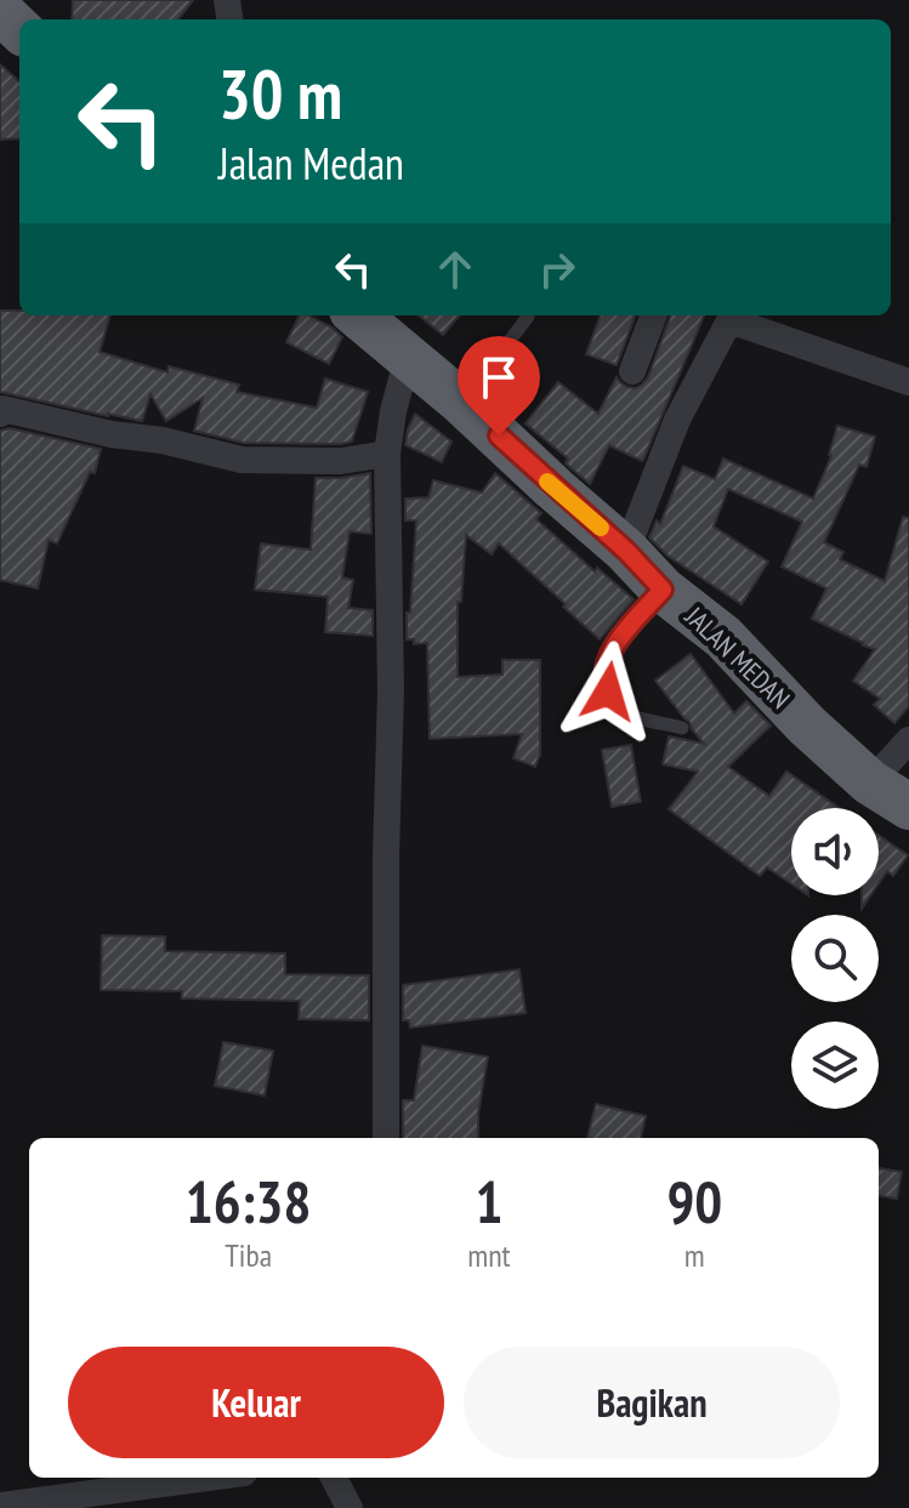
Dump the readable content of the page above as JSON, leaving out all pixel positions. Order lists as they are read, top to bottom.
{
  "streets": {
    "highway": ["JALAN MEDAN"]
  },
  "page": {
    "turn": ["30 m", "Jalan Medan"],
    "eta": [
      "16:38",
      "Tiba",
      "1",
      "mnt",
      "90",
      "m"
    ],
    "buttons": ["Keluar", "Bagikan"]
  }
}
